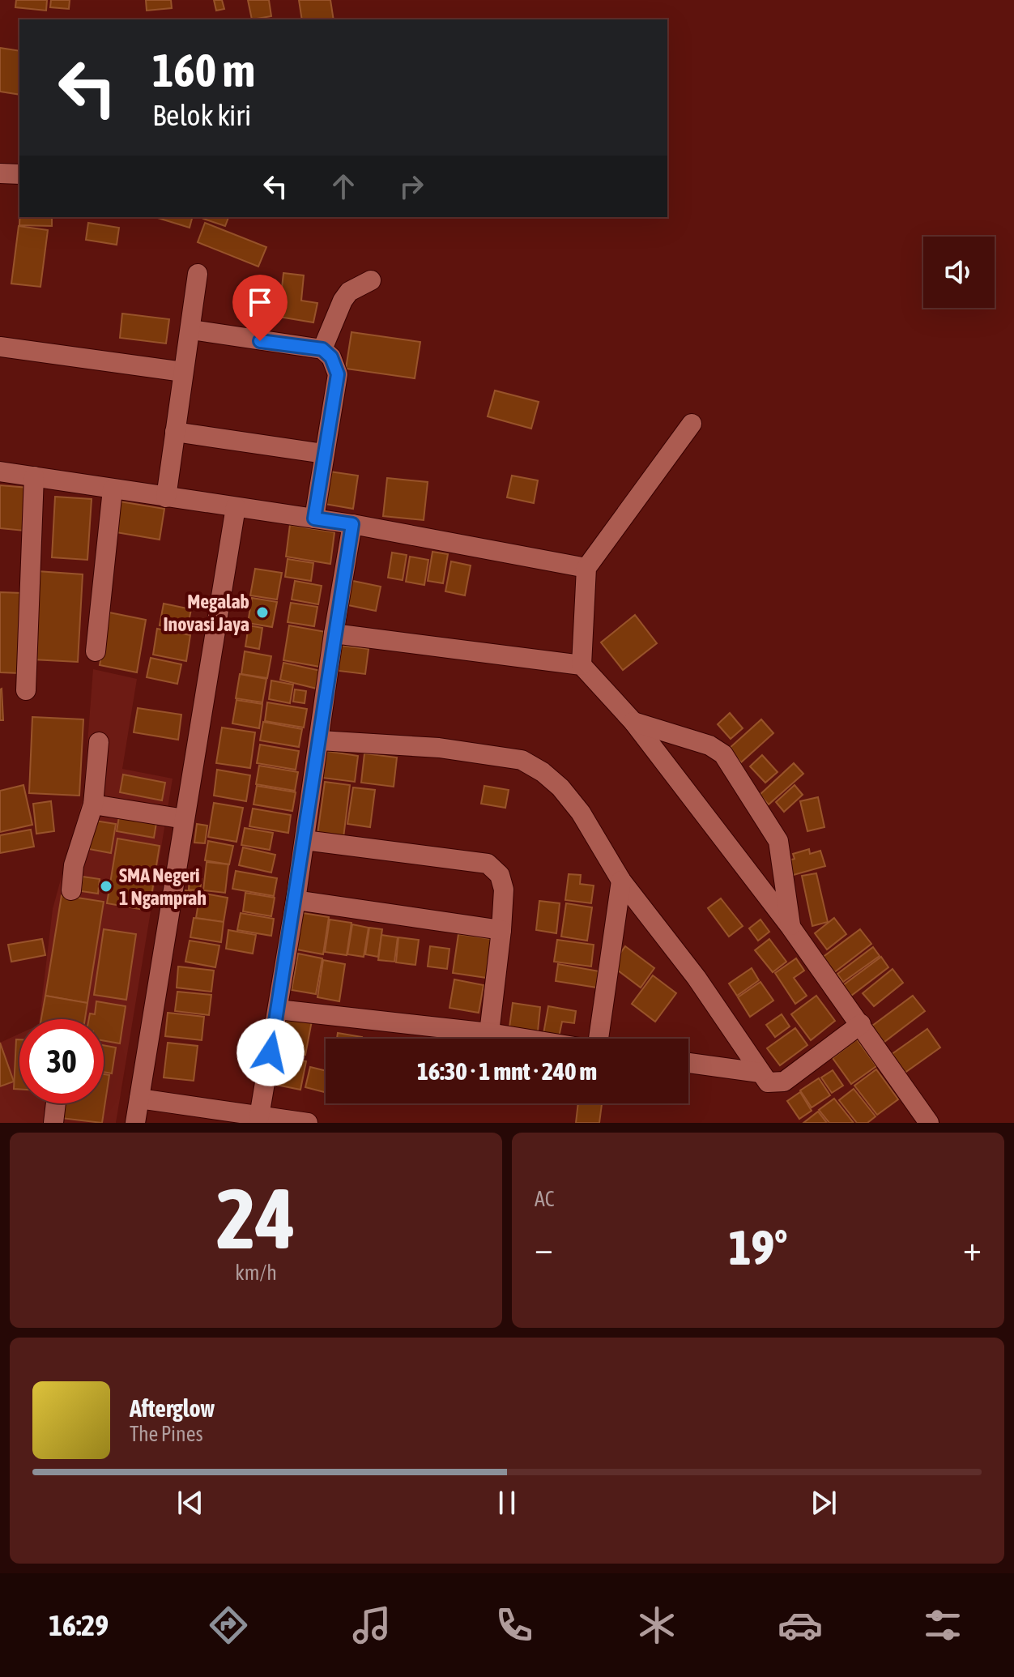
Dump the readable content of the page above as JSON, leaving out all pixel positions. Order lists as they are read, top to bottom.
{
  "places": ["Megalab Inovasi Jaya", "SMA Negeri 1 Ngamprah"],
  "page": {
    "turn": ["160 m", "Belok kiri"],
    "limit": "30",
    "trip": "16:30 · 1 mnt · 240 m",
    "tile": [
      ["24", "km/h"],
      "AC"
    ],
    "heat": ["−", "19°", "+"],
    "song": ["Afterglow", "The Pines"],
    "tabs": "16:29"
  }
}
